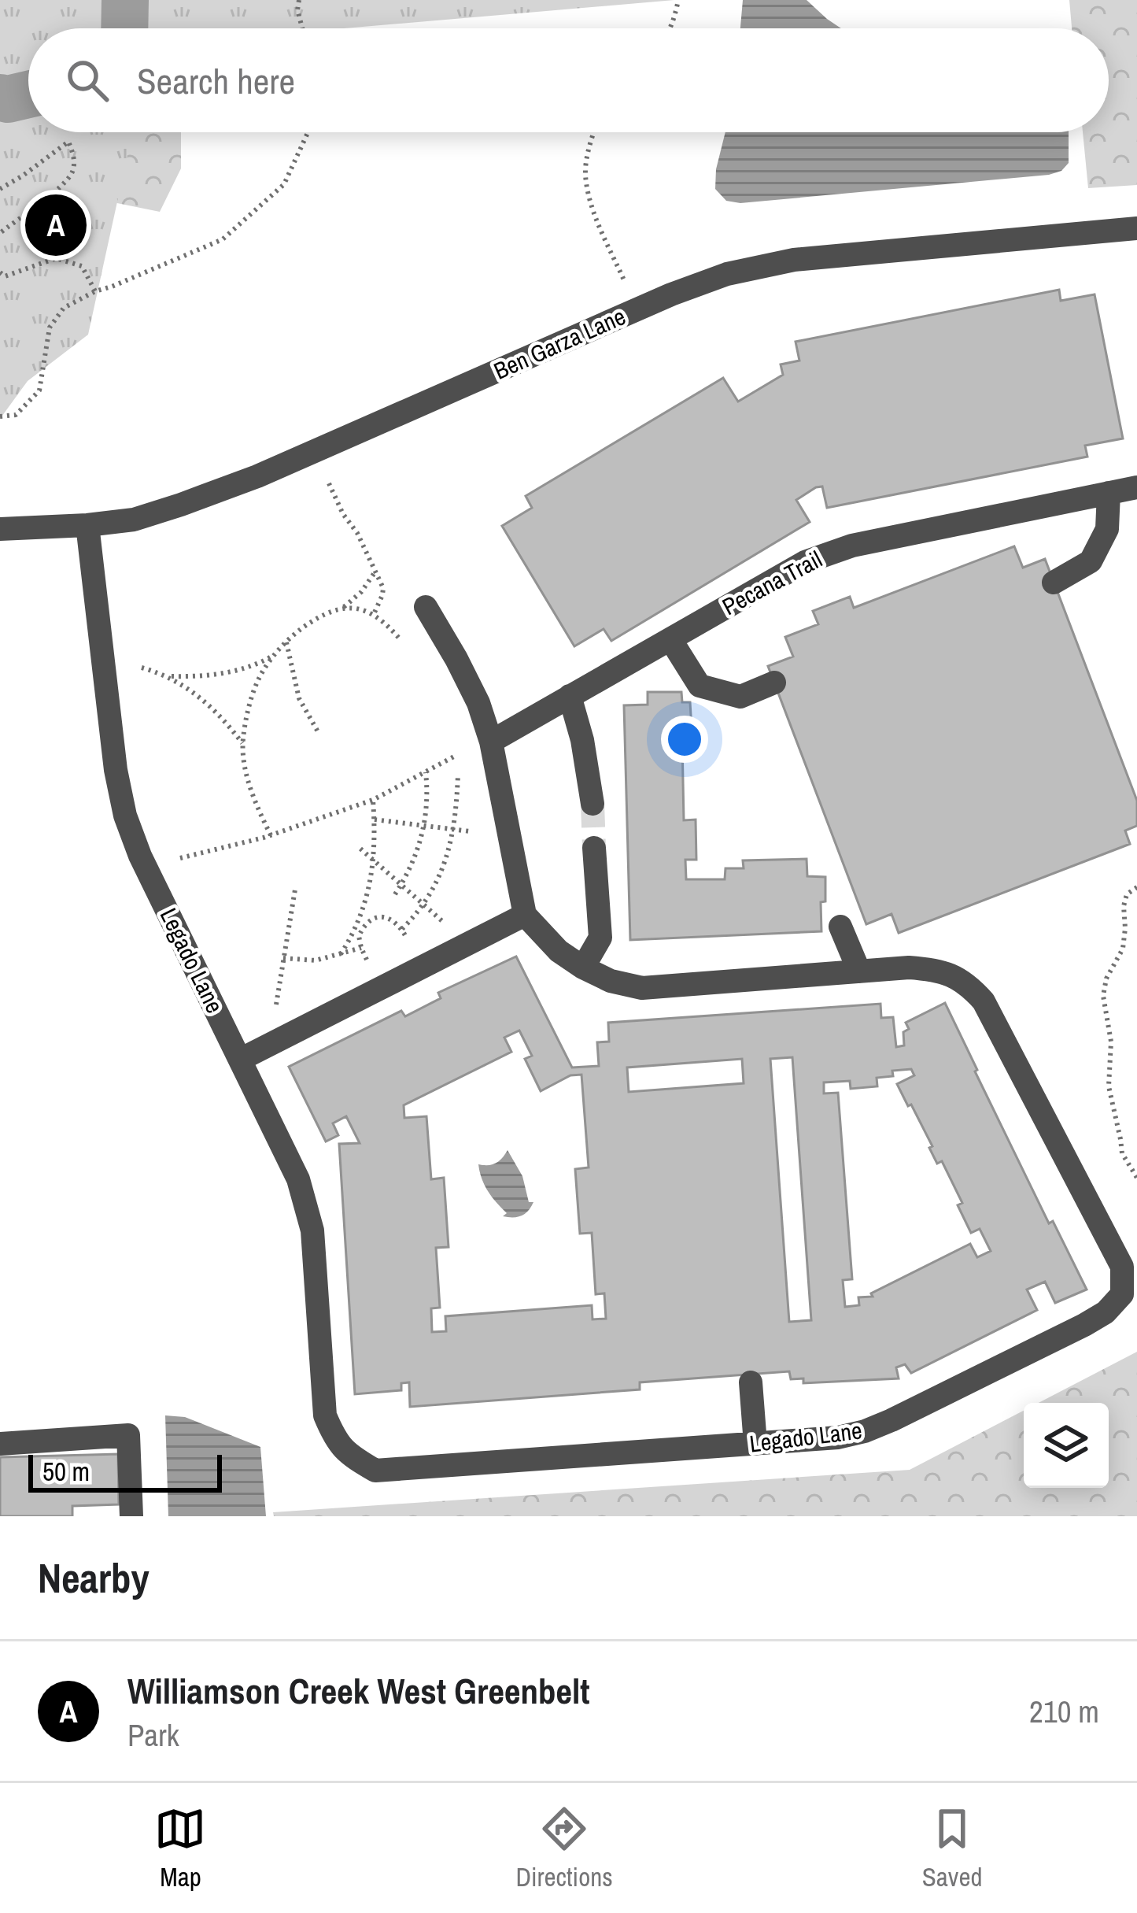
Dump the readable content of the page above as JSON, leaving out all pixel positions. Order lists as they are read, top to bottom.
{
  "streets": {
    "street": ["Ben Garza Lane", "Pecana Trail", "Legado Lane"]
  },
  "crossings": [
    ["Ben Garza Lane", "Legado Lane"]
  ],
  "scale_bar": "50 m",
  "page": {
    "search": "Search here",
    "pins": "A",
    "scale": "50 m",
    "heading": "Nearby",
    "list": [
      {
        "mark": "A",
        "name": "Williamson Creek West Greenbelt",
        "note": "Park",
        "value": "210 m"
      }
    ],
    "nav": ["Map", "Directions", "Saved"]
  }
}
